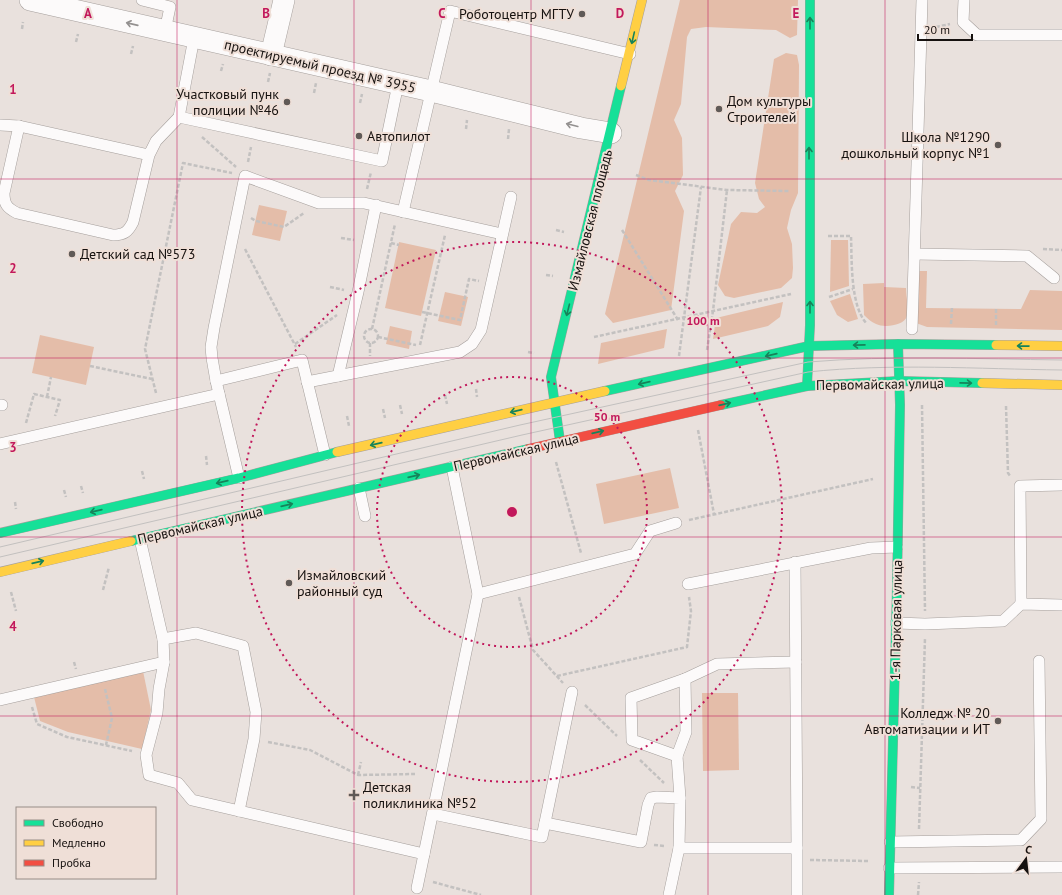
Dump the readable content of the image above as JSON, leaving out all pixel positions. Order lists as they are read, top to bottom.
{
  "streets": {
    "main road": ["Измайловская площадь", "Первомайская улица", "1-я Парковая улица"],
    "street": ["проектируемый проезд № 3955"]
  },
  "crossings": [
    ["проектируемый проезд № 3955", "Измайловская площадь"],
    ["Измайловская площадь", "Первомайская улица"],
    ["Первомайская улица", "1-я Парковая улица"]
  ],
  "one_way": ["проектируемый проезд № 3955", "Измайловская площадь"],
  "places": {
    "other": [
      "Роботоцентр МГТУ",
      "Участковый пунк полиции №46",
      "Дом культуры Строителей",
      "Автопилот",
      "Школа №1290 дошкольный корпус №1",
      "Детский сад №573",
      "Измайловский районный суд",
      "Колледж № 20 Автоматизации и ИТ"
    ],
    "health": ["Детская поликлиника №52"]
  },
  "legend": ["Свободно", "Медленно", "Пробка"],
  "scale_bar": "20 m",
  "north": "top",
  "grid": {
    "columns": [
      "A",
      "B",
      "C",
      "D",
      "E"
    ],
    "rows": [
      "1",
      "2",
      "3",
      "4"
    ]
  },
  "rings": ["100 m", "50 m"]
}
